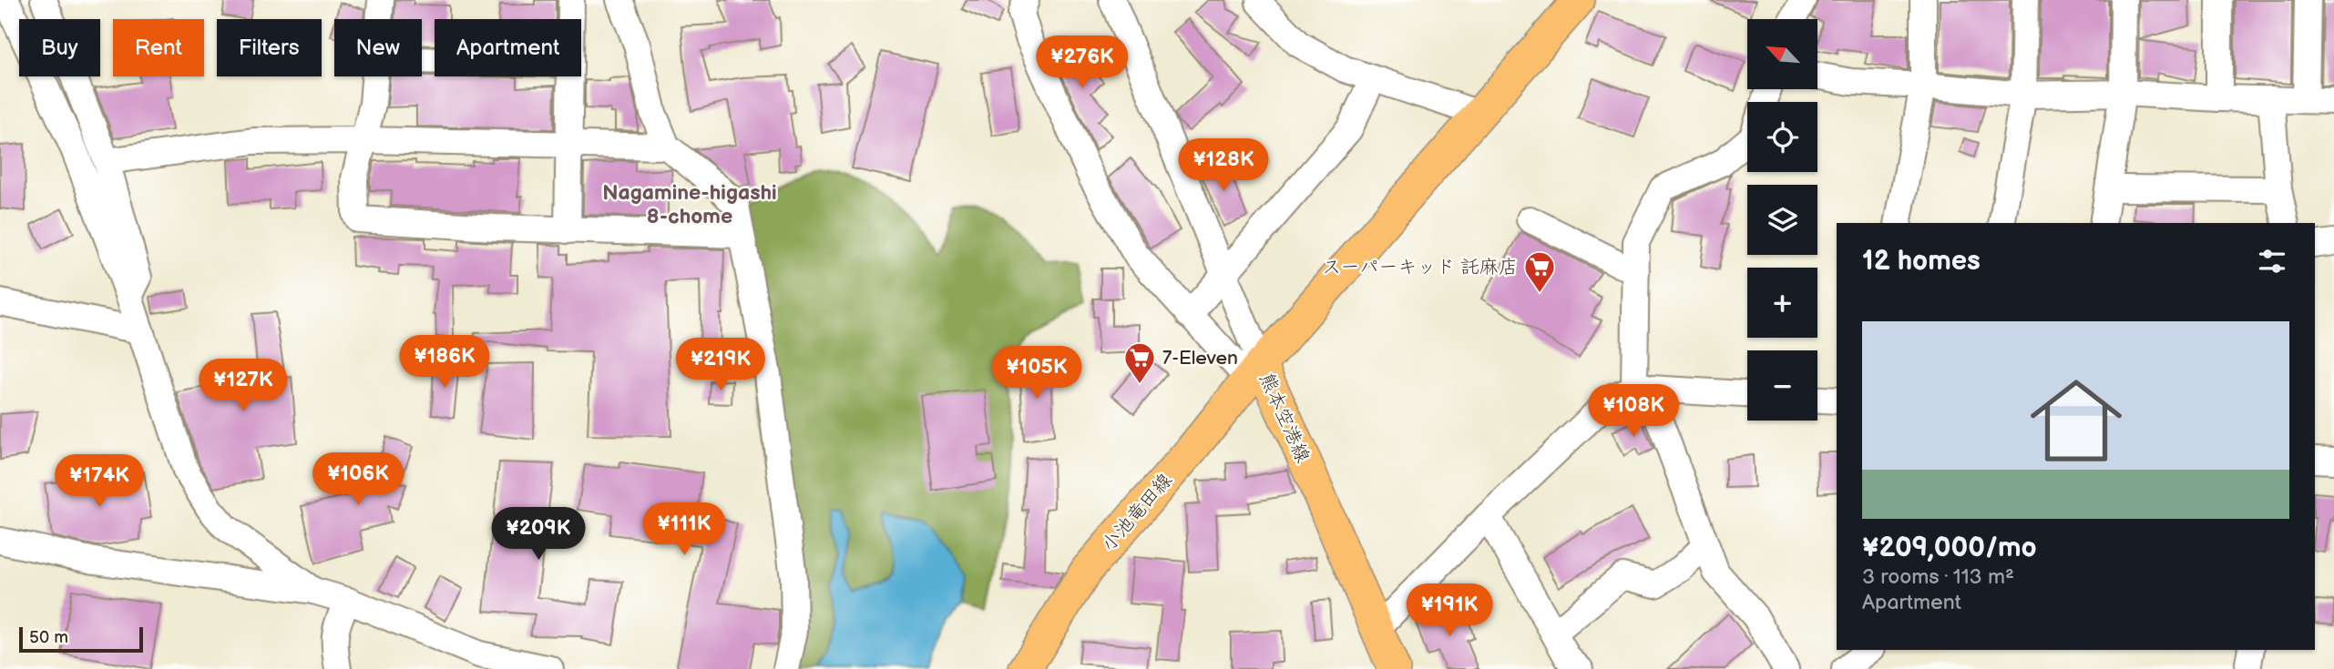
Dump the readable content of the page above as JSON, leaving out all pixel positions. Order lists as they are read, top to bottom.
{
  "streets": {
    "main road": ["熊本空港線", "小池竜田線"]
  },
  "crossings": [
    ["熊本空港線", "小池竜田線"]
  ],
  "districts": ["Nagamine-higashi 8-chome"],
  "places": {
    "supermarket": ["スーパーキッド 託麻店", "7-Eleven"]
  },
  "scale_bar": "50 m",
  "north": "top left",
  "page": {
    "map_buttons": ["+", "−"],
    "chip": [
      "Buy",
      "Rent",
      "Filters",
      "New",
      "Apartment"
    ],
    "price": [
      "¥276K",
      "¥128K",
      "¥186K",
      "¥219K",
      "¥105K",
      "¥127K",
      "¥108K",
      "¥106K",
      "¥174K",
      "¥111K",
      "¥209K",
      "¥191K"
    ],
    "heading": "12 homes",
    "list": [
      {
        "name": "¥209,000/mo",
        "note": "3 rooms · 113 m² · Apartment"
      }
    ],
    "scale": "50 m"
  }
}
